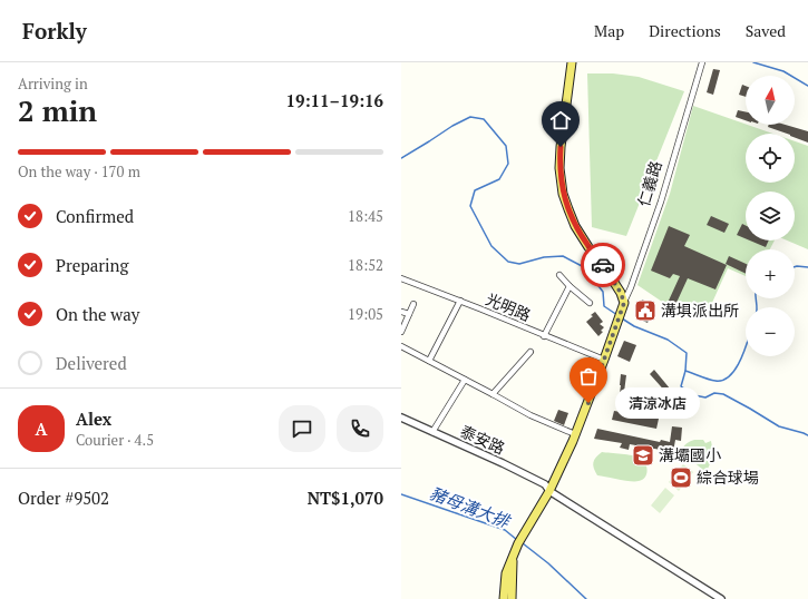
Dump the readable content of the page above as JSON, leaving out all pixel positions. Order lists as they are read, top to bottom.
{
  "streets": {
    "main road": ["仁義路"],
    "street": ["光明路", "泰安路"]
  },
  "crossings": [
    ["仁義路", "光明路"]
  ],
  "water": ["豬母溝大排"],
  "places": {
    "public building": ["溝埧派出所"],
    "other": ["清涼冰店"],
    "school or university": ["溝壩國小"],
    "sports": ["綜合球場"]
  },
  "north": "top",
  "page": {
    "header": "Forkly",
    "nav": ["Map", "Directions", "Saved"],
    "heading": ["2 min", "Arriving in", "19:11–19:16"],
    "panel": [
      "Alex",
      "Courier · 4.5",
      "Order #9502",
      "NT$1,070"
    ],
    "map_buttons": ["+", "−"],
    "bar": "On the way · 170 m",
    "list": [
      ["Confirmed", "18:45"],
      ["Preparing", "18:52"],
      ["On the way", "19:05"],
      "Delivered"
    ],
    "bubble": "清涼冰店",
    "round": "A"
  }
}
